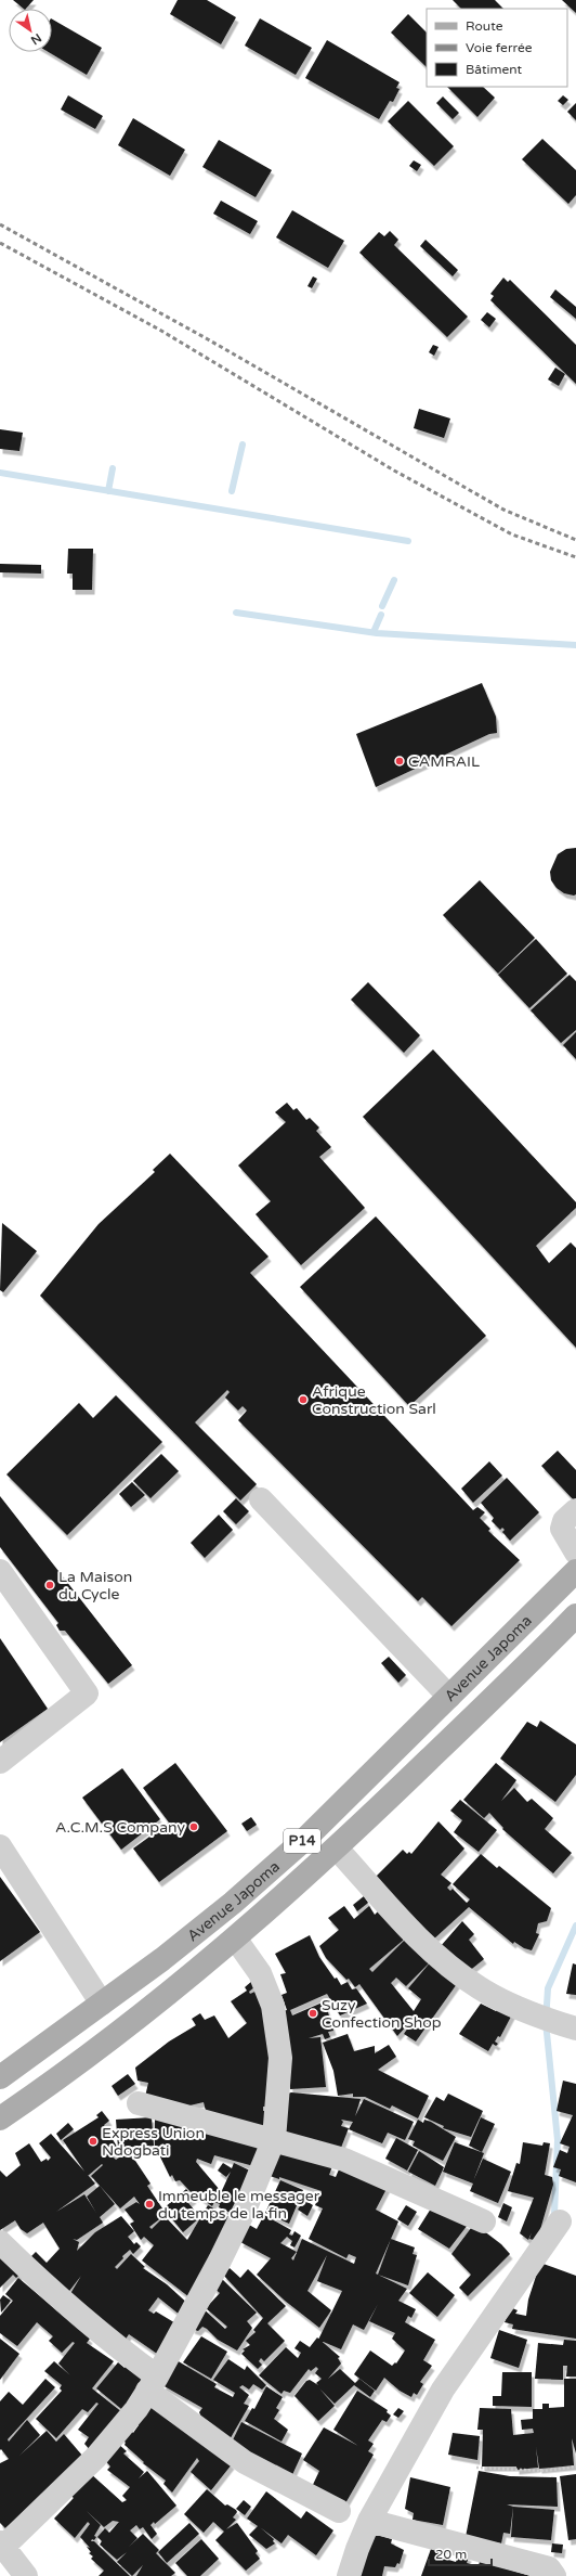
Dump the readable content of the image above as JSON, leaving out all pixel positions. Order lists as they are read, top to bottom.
{
  "streets": {
    "main road": ["Avenue Japoma", "P14"]
  },
  "places": [
    "CAMRAIL",
    "Afrique Construction Sarl",
    "La Maison du Cycle",
    "A.C.M.S Company",
    "Suzy Confection Shop",
    "Express Union Ndogbati",
    "Immeuble le messager du temps de la fin"
  ],
  "legend": ["Route", "Voie ferrée", "Bâtiment"],
  "scale_bar": "20 m",
  "north": "bottom right"
}
